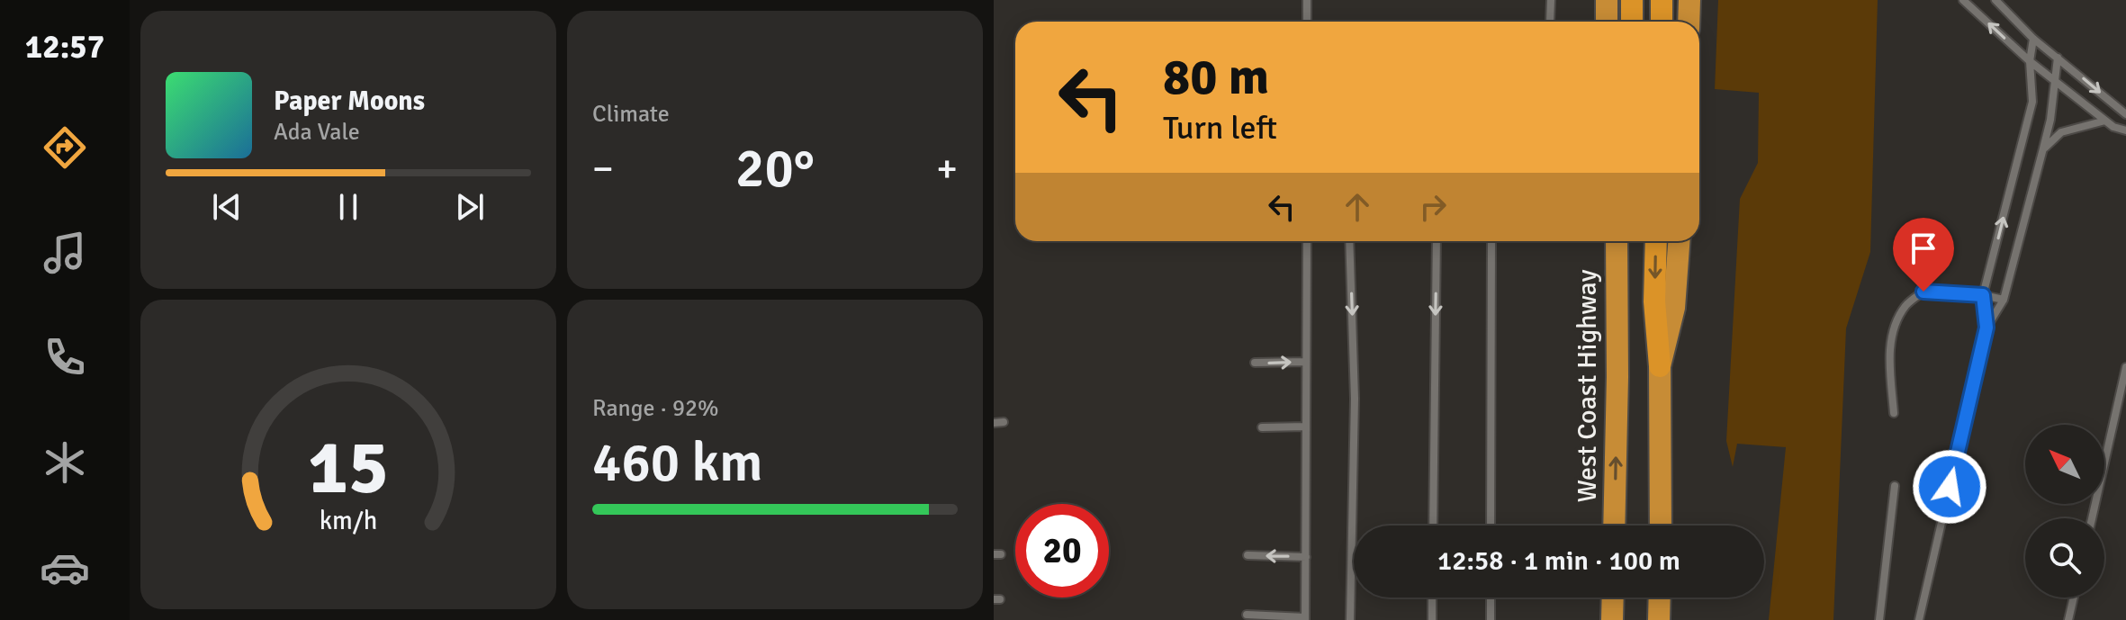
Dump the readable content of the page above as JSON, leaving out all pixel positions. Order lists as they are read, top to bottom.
{
  "streets": {
    "highway": ["West Coast Highway"]
  },
  "north": "top left",
  "page": {
    "tabs": "12:57",
    "tile": [
      "Climate",
      ["Range · 92%", "460 km"]
    ],
    "turn": ["80 m", "Turn left"],
    "song": ["Paper Moons", "Ada Vale"],
    "heat": ["−", "20°", "+"],
    "limit": "20",
    "trip": "12:58 · 1 min · 100 m",
    "gauge": ["15", "km/h"]
  }
}
